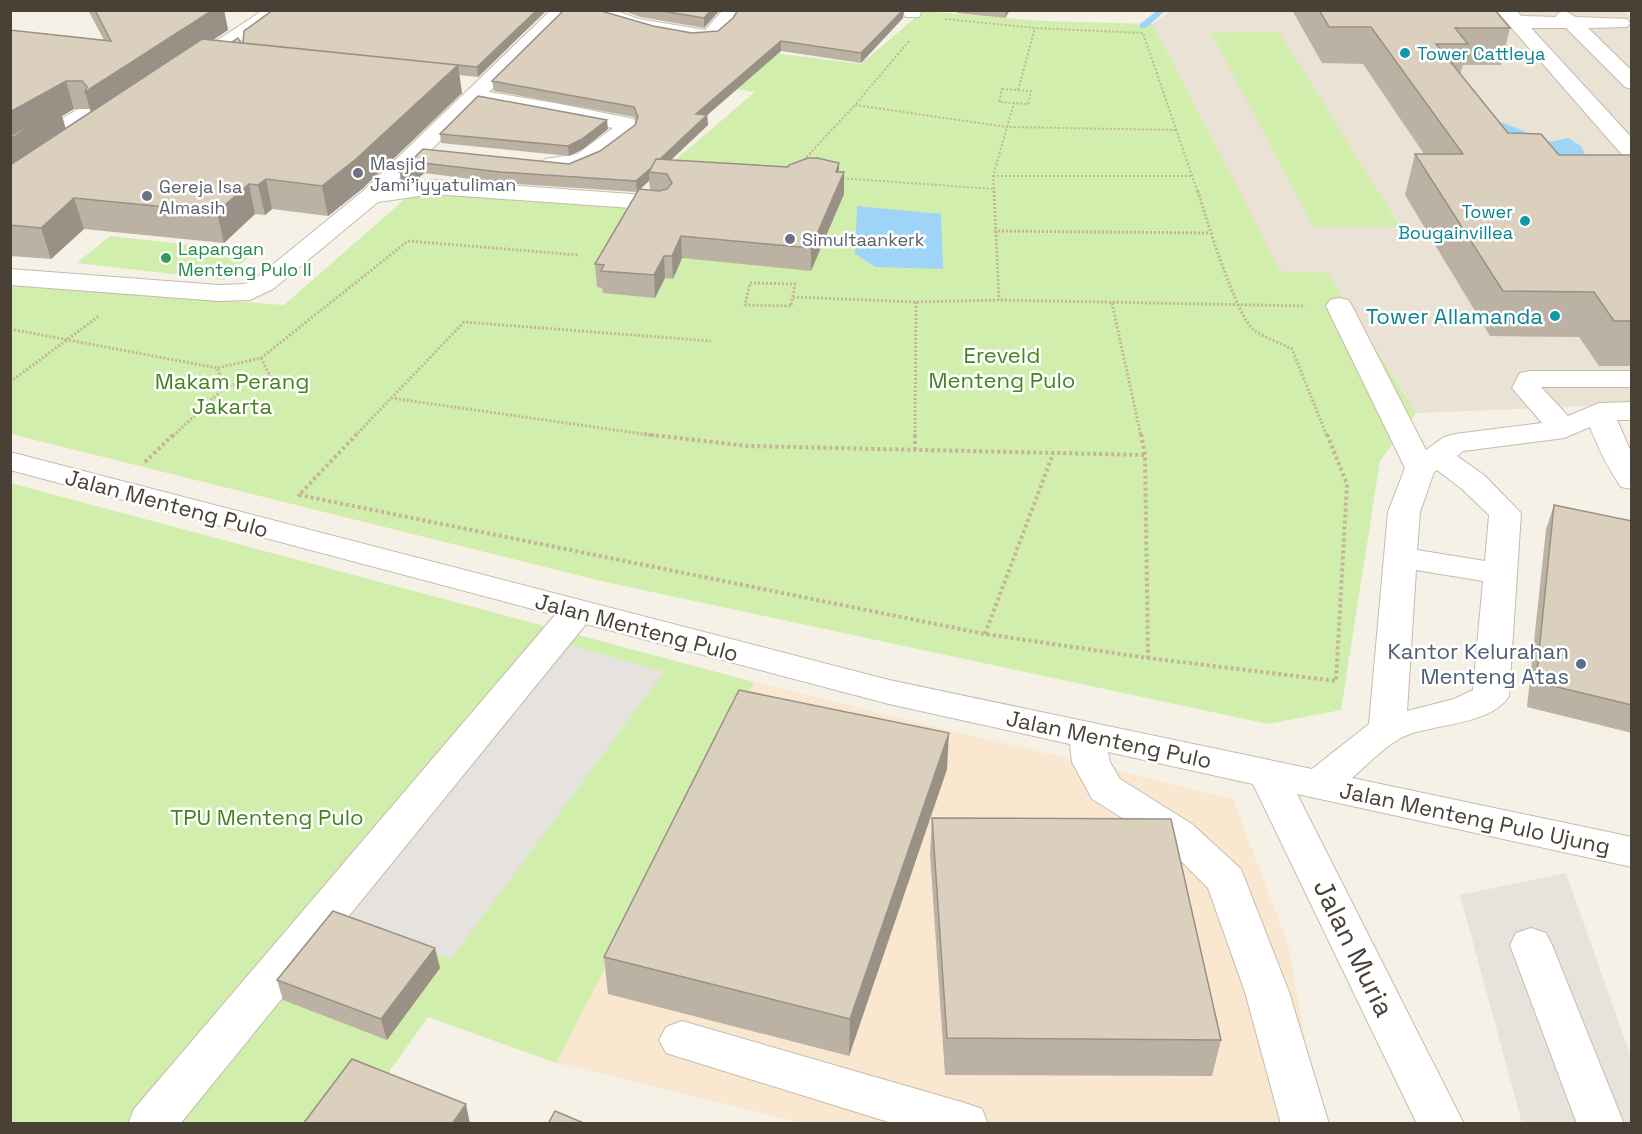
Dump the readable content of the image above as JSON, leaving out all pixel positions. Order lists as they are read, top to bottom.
{
  "streets": {
    "street": ["Jalan Menteng Pulo", "Jalan Menteng Pulo Ujung", "Jalan Muria"]
  },
  "crossings": [
    ["Jalan Menteng Pulo", "Jalan Menteng Pulo Ujung"],
    ["Jalan Menteng Pulo", "Jalan Muria"],
    ["Jalan Menteng Pulo Ujung", "Jalan Muria"]
  ],
  "parks": ["Ereveld Menteng Pulo", "Makam Perang Jakarta", "TPU Menteng Pulo"],
  "places": [
    "Tower Cattleya",
    "Masjid Jami'iyyatuliman",
    "Gereja Isa Almasih",
    "Tower Bougainvillea",
    "Simultaankerk",
    "Lapangan Menteng Pulo II",
    "Tower Allamanda",
    "Kantor Kelurahan Menteng Atas"
  ]
}
